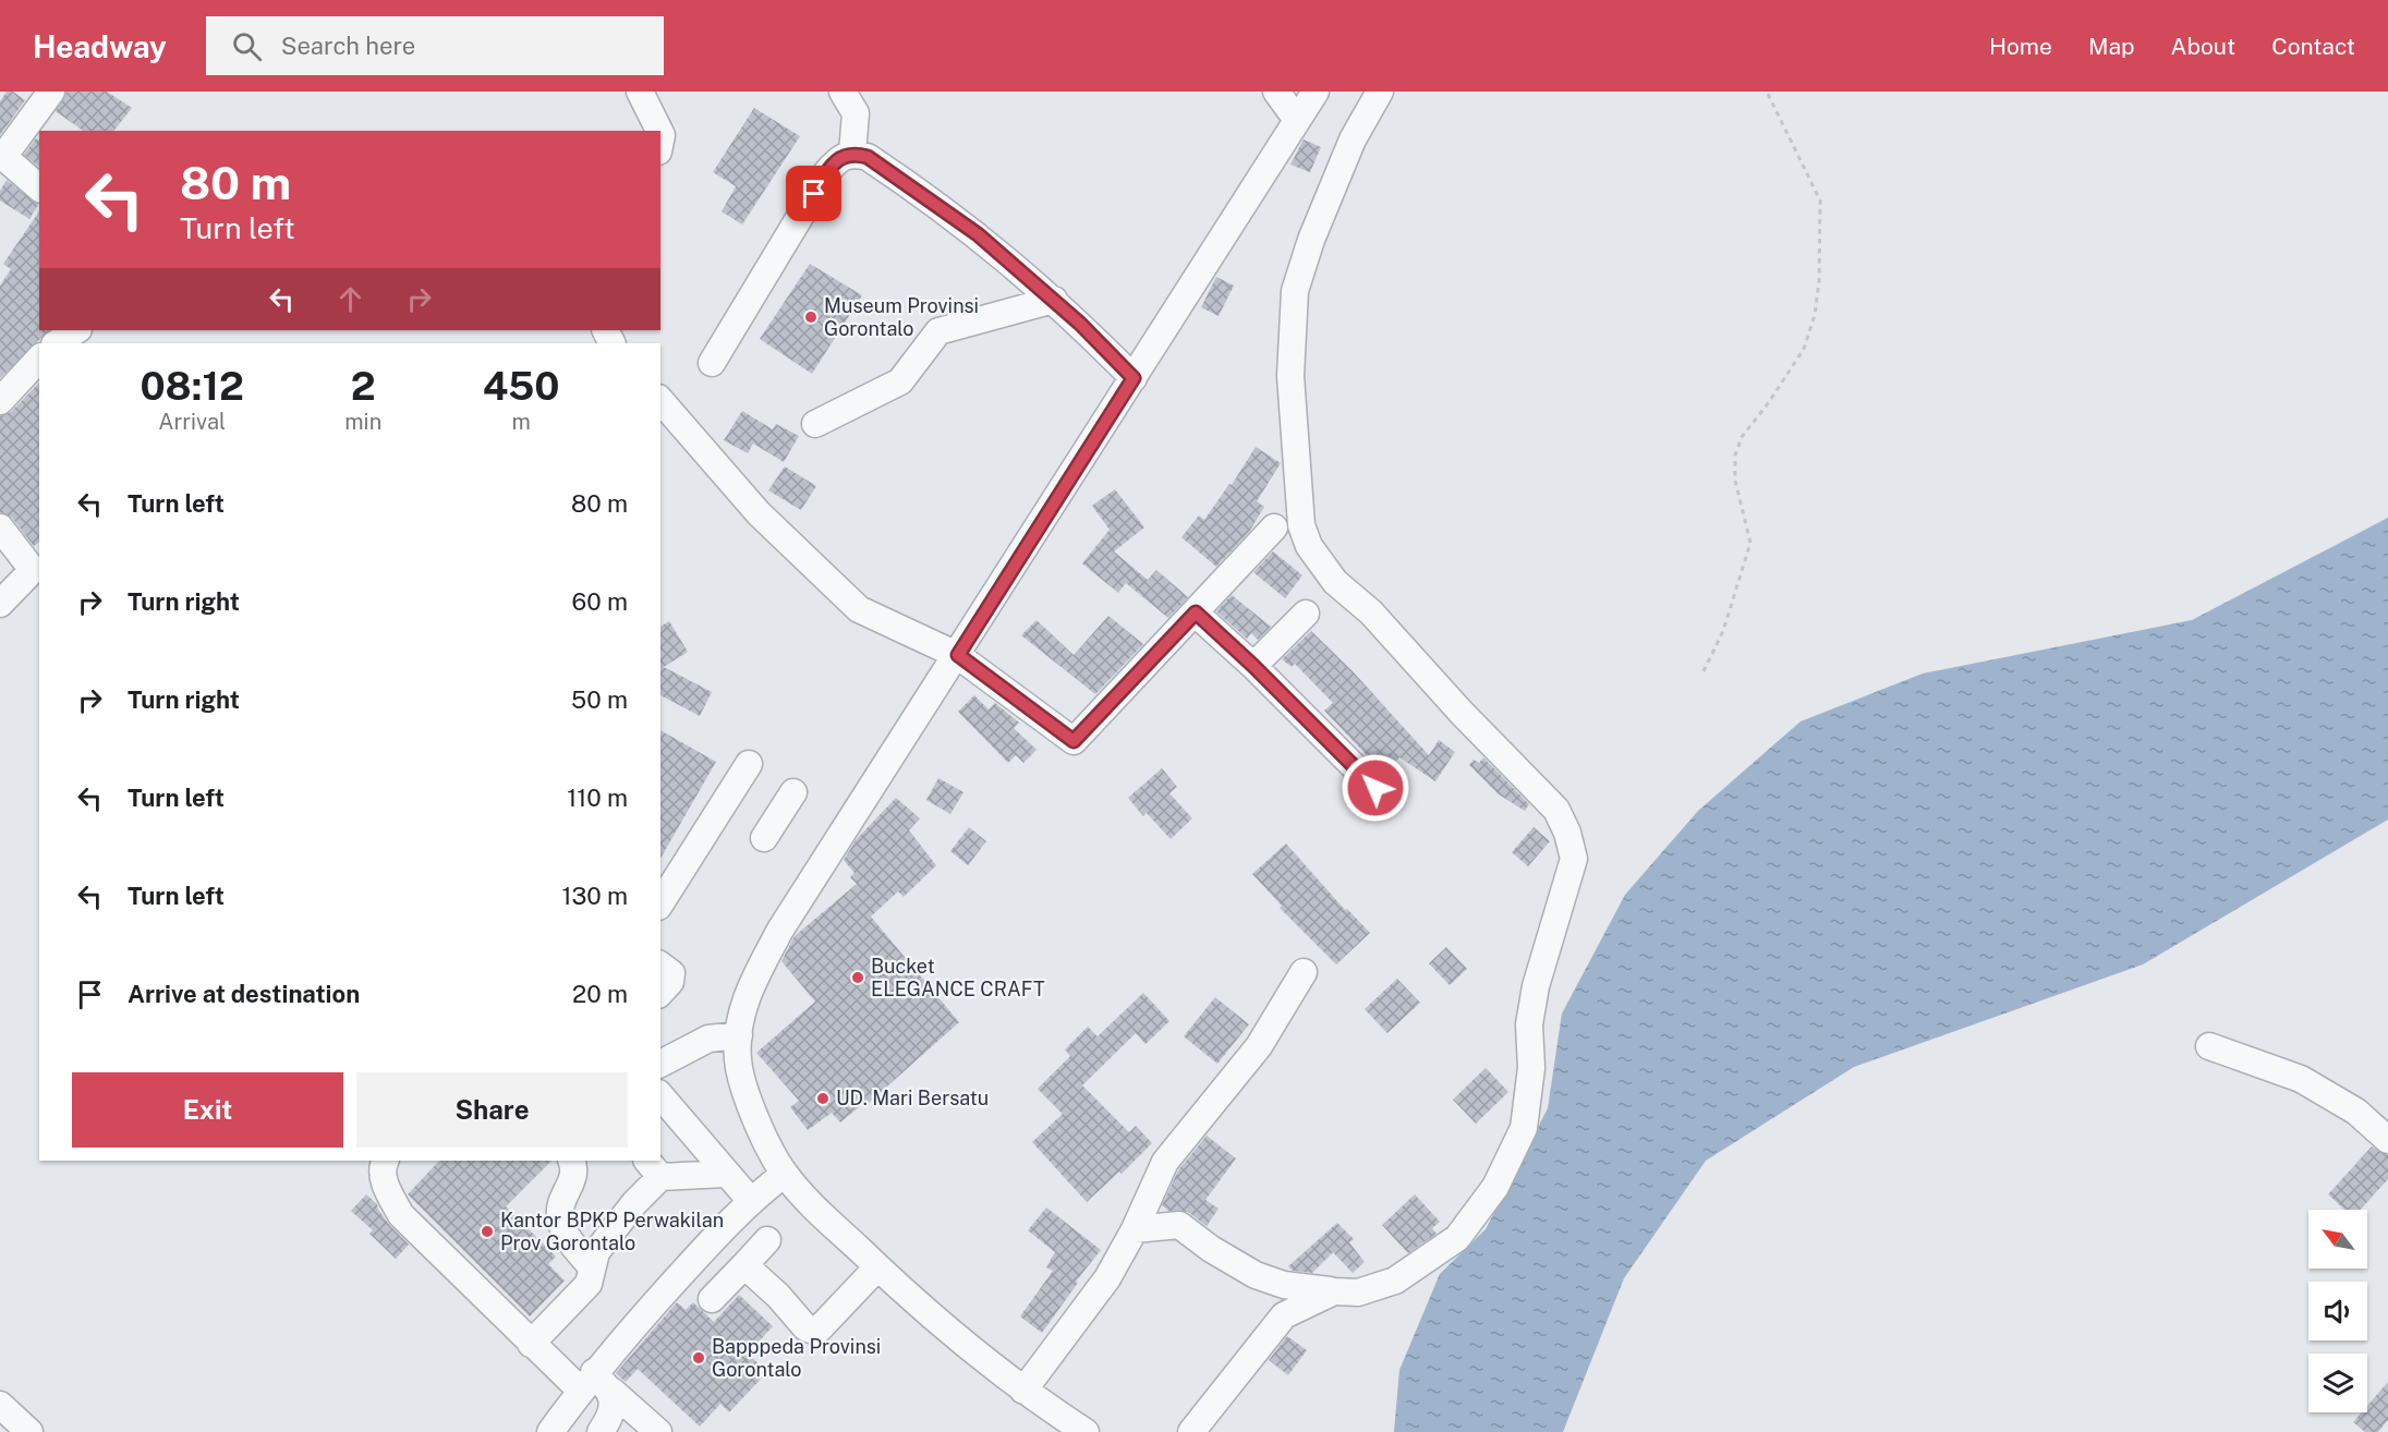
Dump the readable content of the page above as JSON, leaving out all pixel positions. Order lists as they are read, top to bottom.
{
  "places": [
    "Museum Provinsi Gorontalo",
    "Bucket ELEGANCE CRAFT",
    "UD. Mari Bersatu",
    "Kantor BPKP Perwakilan Prov Gorontalo",
    "Bapppeda Provinsi Gorontalo"
  ],
  "north": "top left",
  "page": {
    "header": "Headway",
    "search": "Search here",
    "nav": [
      "Home",
      "Map",
      "About",
      "Contact"
    ],
    "turn": ["80 m", "Turn left"],
    "eta": [
      "08:12",
      "Arrival",
      "2",
      "min",
      "450",
      "m"
    ],
    "list": [
      {
        "name": "Turn left",
        "value": "80 m"
      },
      {
        "name": "Turn right",
        "value": "60 m"
      },
      {
        "name": "Turn right",
        "value": "50 m"
      },
      {
        "name": "Turn left",
        "value": "110 m"
      },
      {
        "name": "Turn left",
        "value": "130 m"
      },
      {
        "name": "Arrive at destination",
        "value": "20 m"
      }
    ],
    "buttons": ["Exit", "Share"]
  }
}
